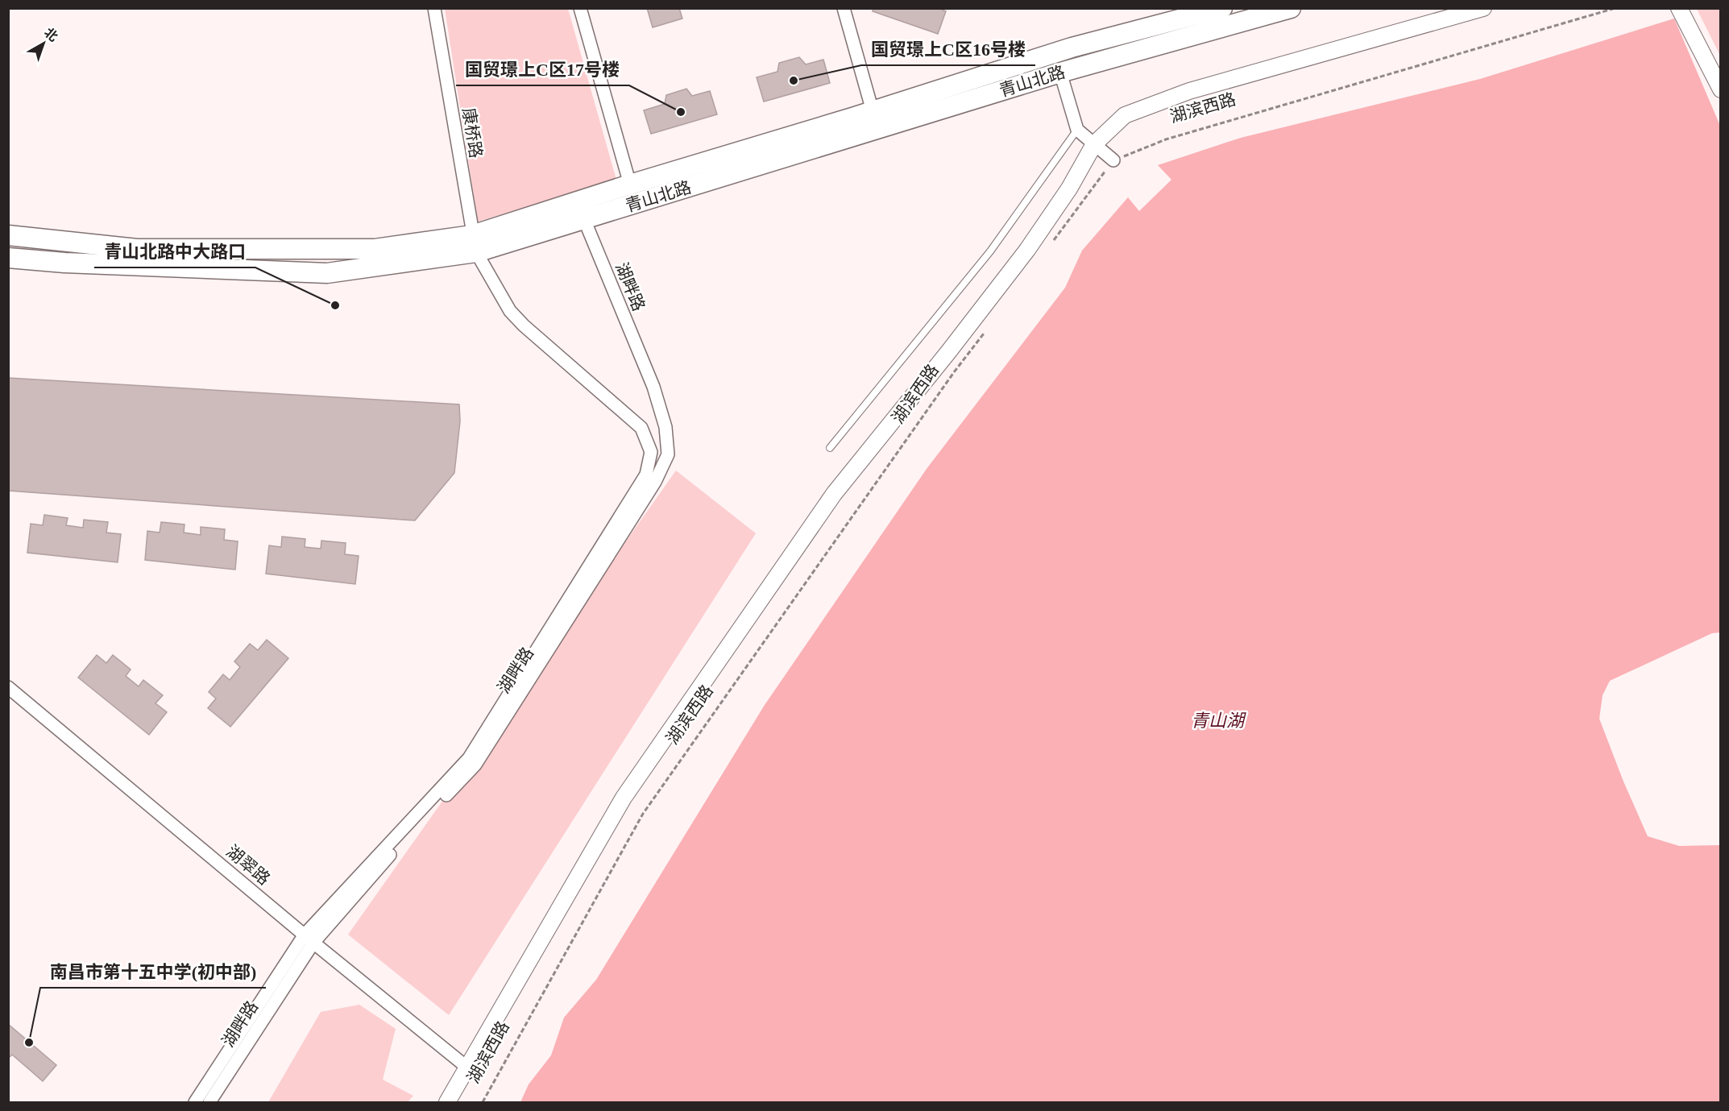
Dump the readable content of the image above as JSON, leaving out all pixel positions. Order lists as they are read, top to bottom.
{
  "streets": {
    "main road": ["青山北路"],
    "street": [
      "湖滨西路",
      "康桥路",
      "湖畔路",
      "湖翠路"
    ]
  },
  "crossings": [
    ["青山北路", "康桥路"],
    ["青山北路", "湖畔路"],
    ["湖滨西路", "湖翠路"],
    ["康桥路", "湖畔路"],
    ["湖畔路", "湖翠路"]
  ],
  "water": ["青山湖"],
  "places": [
    "国贸璟上C区16号楼",
    "国贸璟上C区17号楼",
    "青山北路中大路口",
    "南昌市第十五中学(初中部)"
  ],
  "north": "top right"
}
